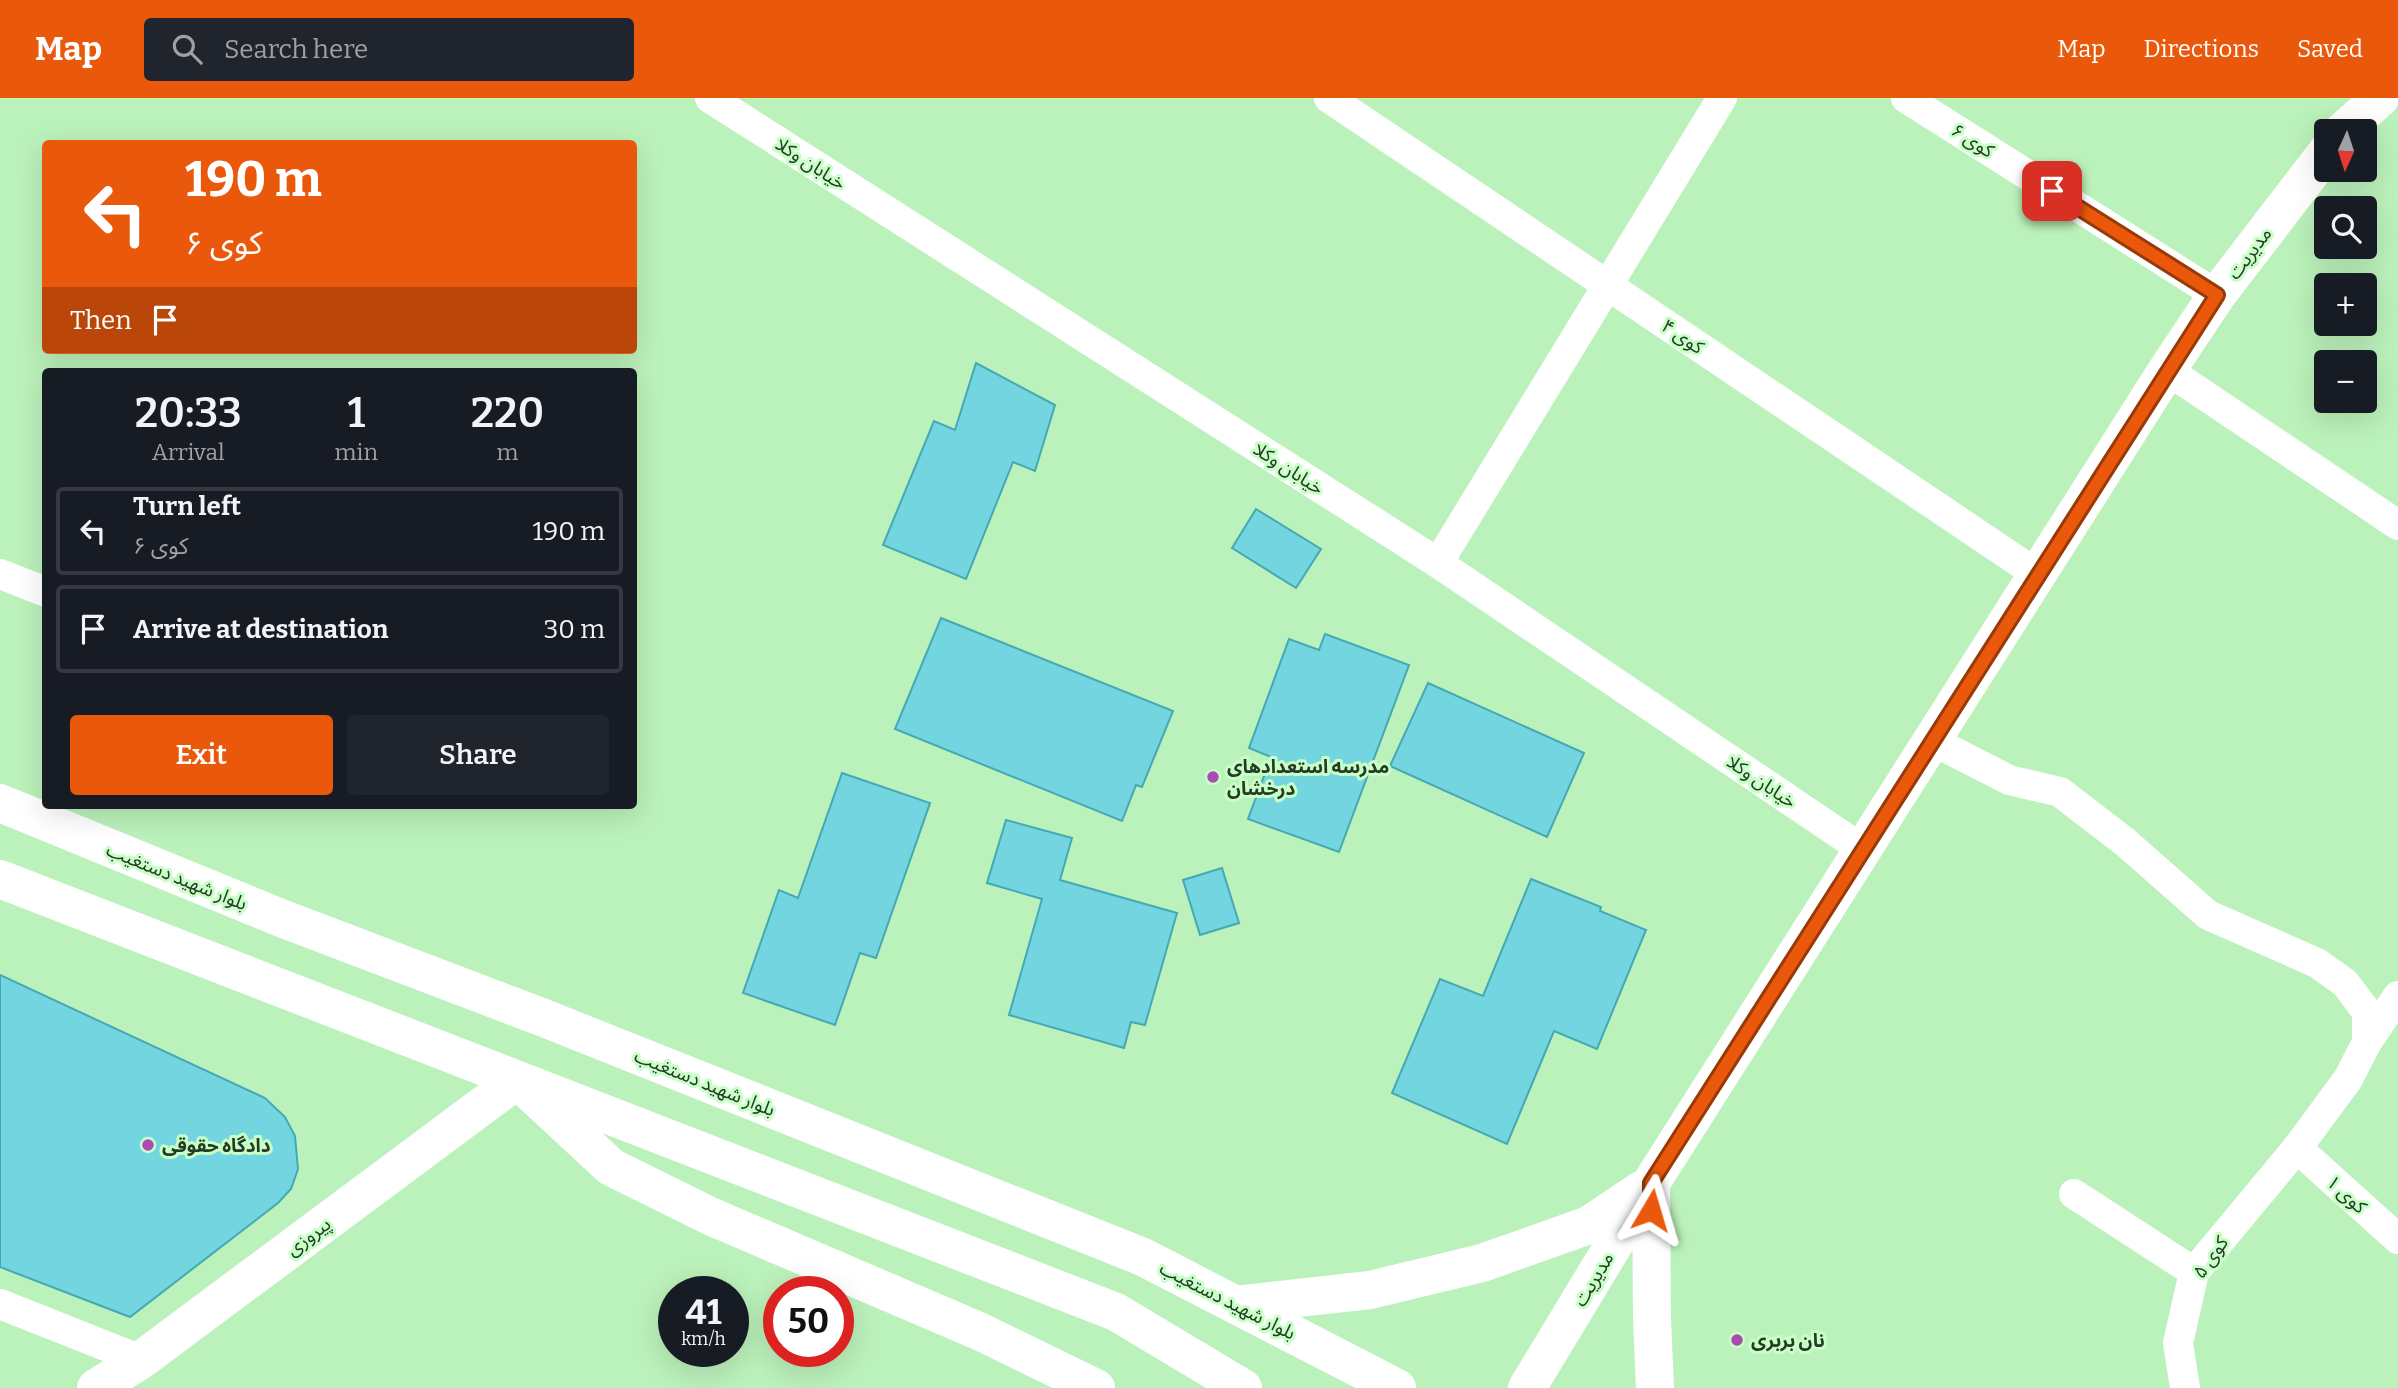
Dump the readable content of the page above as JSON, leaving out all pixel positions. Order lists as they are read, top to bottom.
{
  "streets": {
    "main road": ["مدیریت", "بلوار شهید دستغیب", "پیروزی"],
    "street": [
      "کوی ۶",
      "خیابان وکلا",
      "کوی ۴",
      "کوی ۱",
      "کوی ۵"
    ]
  },
  "crossings": [
    ["کوی ۶", "مدیریت"],
    ["خیابان وکلا", "مدیریت"],
    ["مدیریت", "کوی ۴"],
    ["کوی ۱", "کوی ۵"]
  ],
  "places": ["مدرسه استعدادهای درخشان", "دادگاه حقوقی", "نان بربری"],
  "north": "bottom",
  "page": {
    "header": "Map",
    "search": "Search here",
    "nav": ["Map", "Directions", "Saved"],
    "map_buttons": ["+", "−"],
    "turn": ["190 m", "کوی ۶"],
    "then": "Then",
    "eta": [
      "20:33",
      "Arrival",
      "1",
      "min",
      "220",
      "m"
    ],
    "list": [
      {
        "name": "Turn left",
        "note": "کوی ۶",
        "value": "190 m"
      },
      {
        "name": "Arrive at destination",
        "value": "30 m"
      }
    ],
    "buttons": ["Exit", "Share"],
    "speed": "41 km/h",
    "limit": "50"
  }
}
